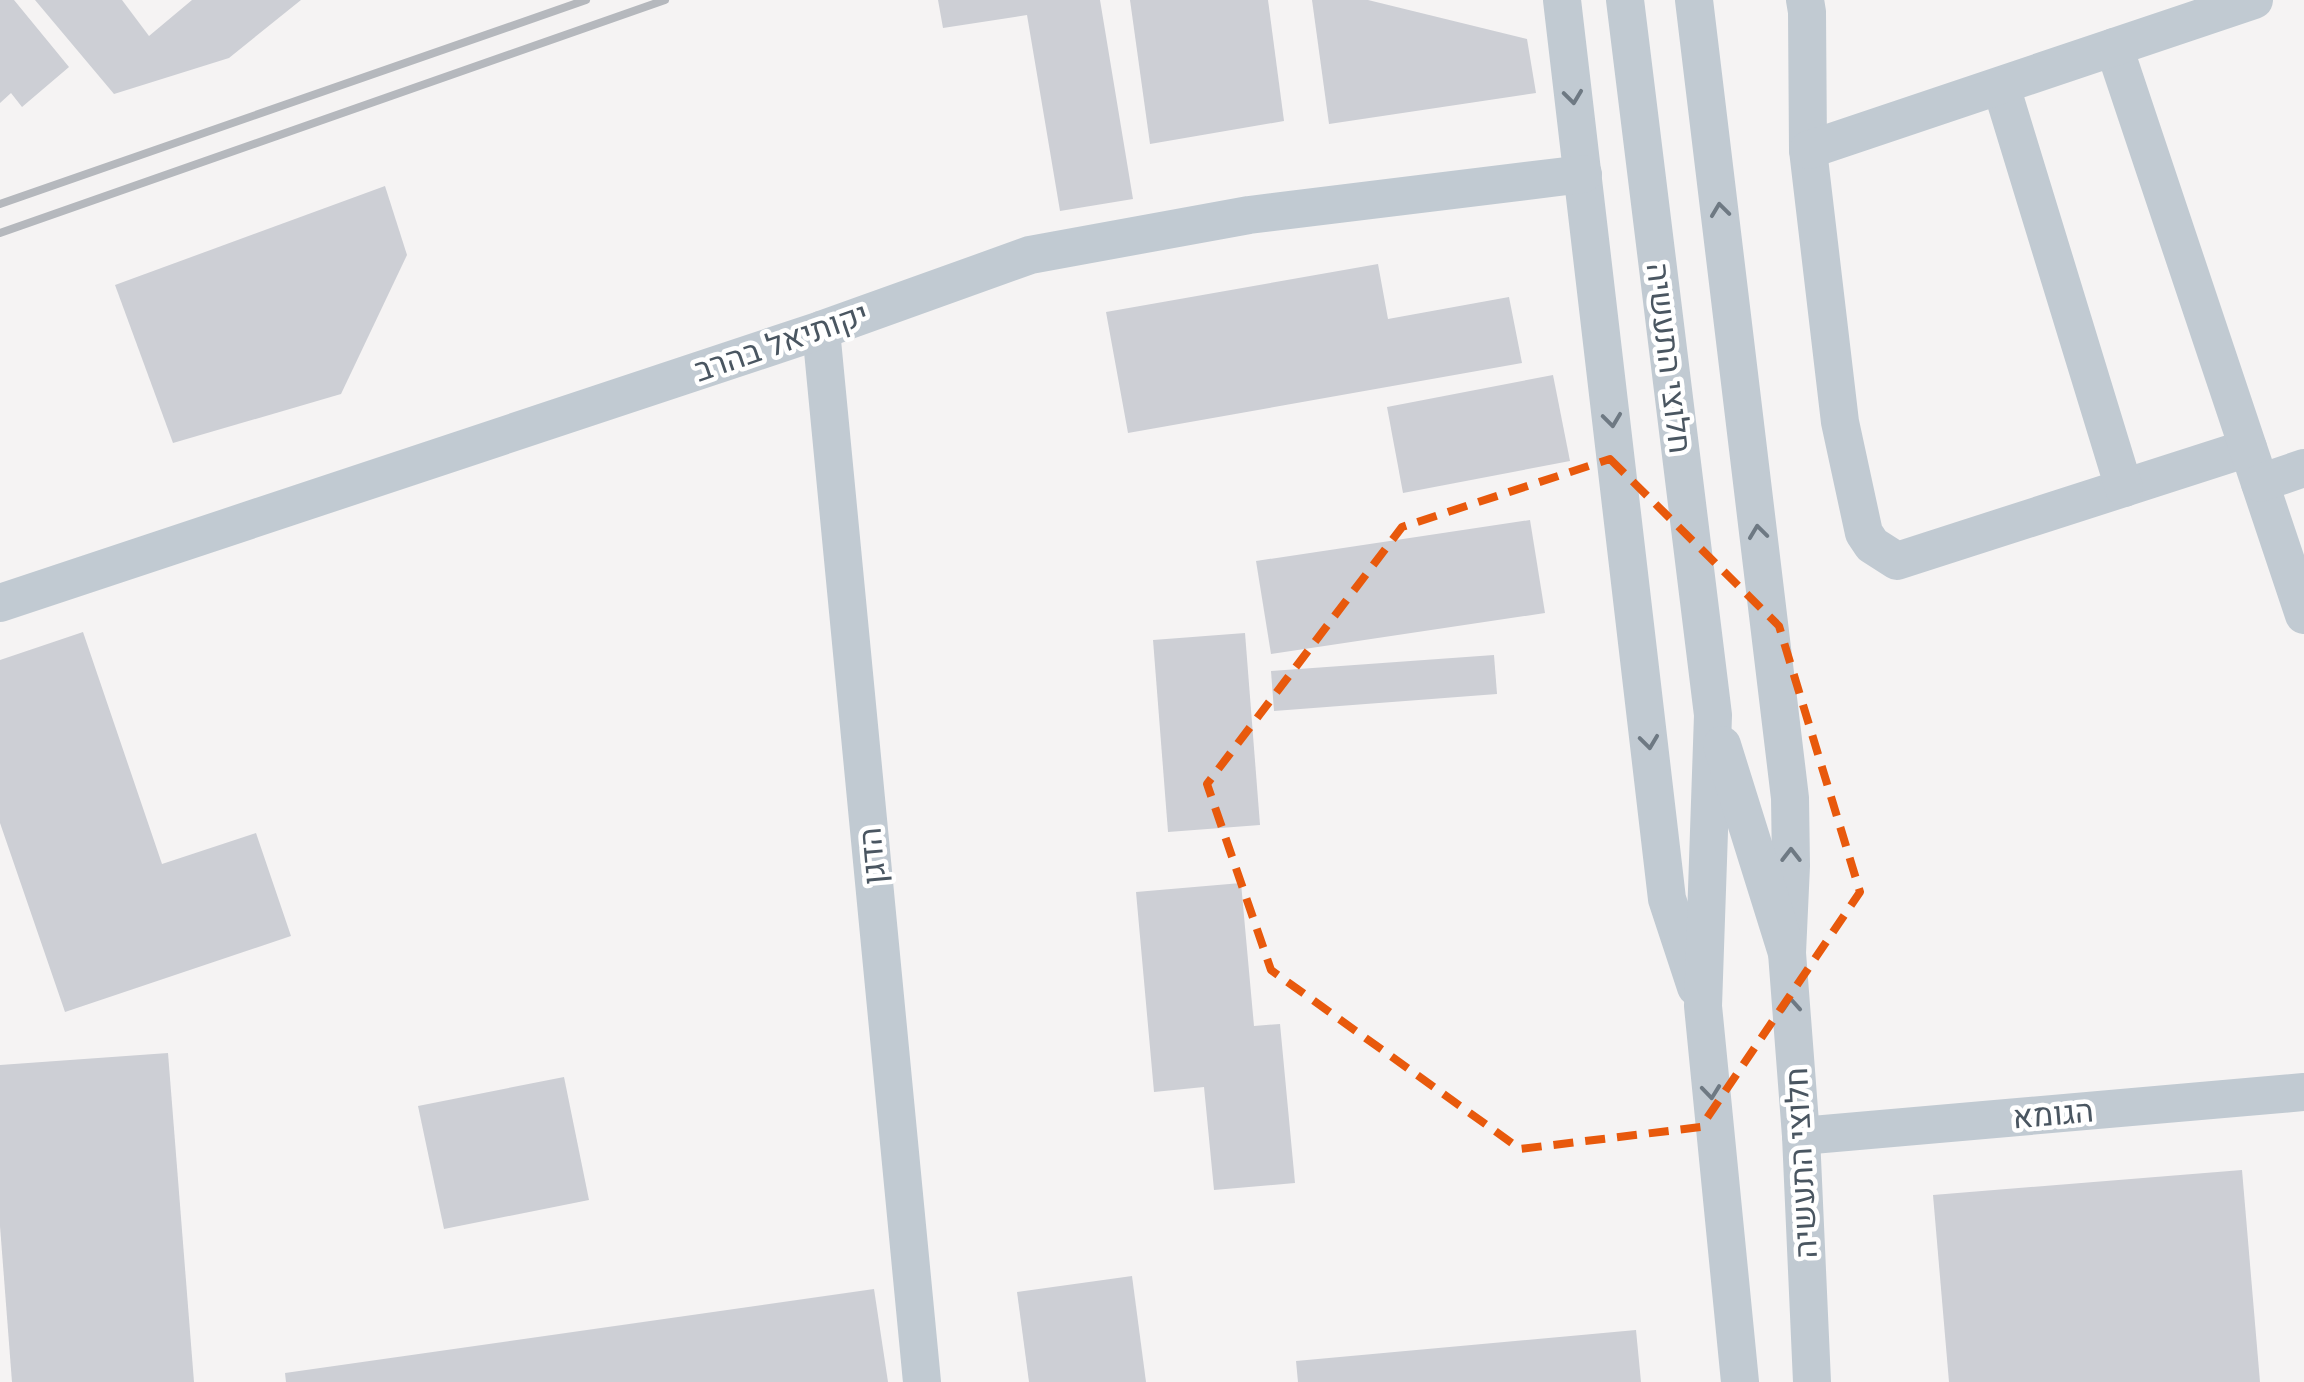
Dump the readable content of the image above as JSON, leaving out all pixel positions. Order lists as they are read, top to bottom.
{
  "streets": {
    "street": [
      "יקותיאל בהרב",
      "חלוצי התעשיה",
      "הדגן",
      "הגומא"
    ]
  },
  "crossings": [
    ["יקותיאל בהרב", "הדגן"],
    ["חלוצי התעשיה", "הגומא"]
  ]
}
